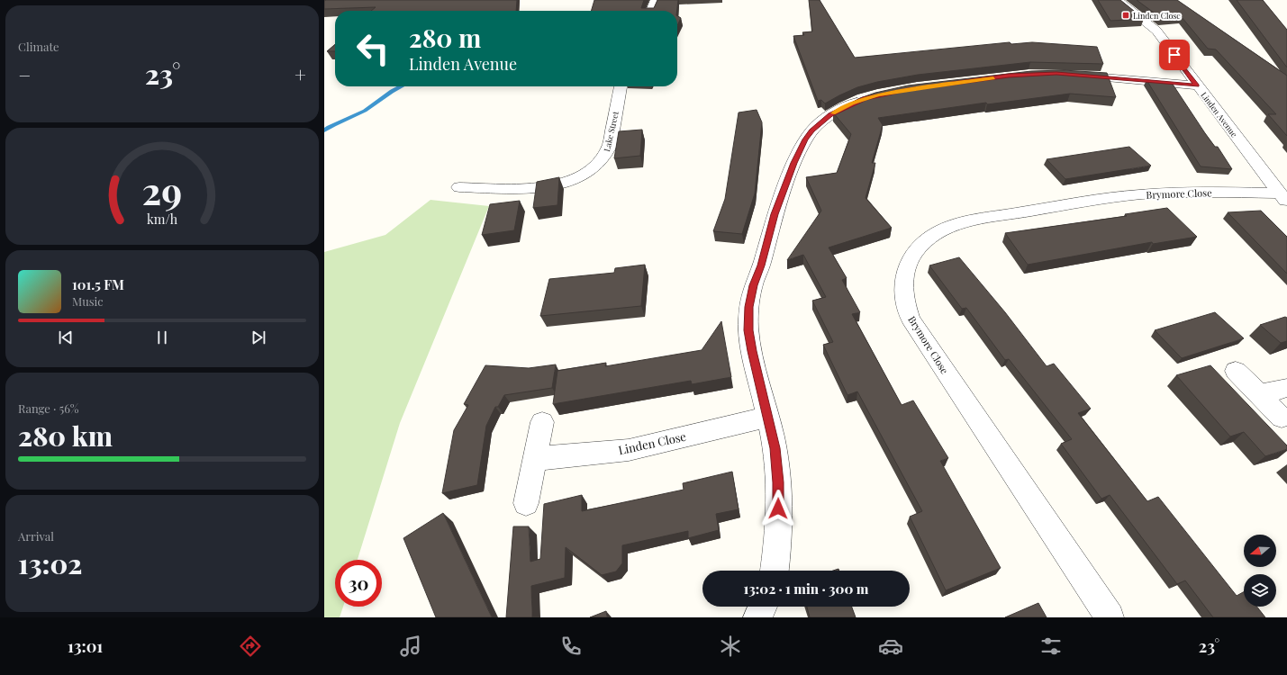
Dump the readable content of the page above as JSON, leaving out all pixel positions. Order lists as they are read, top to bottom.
{
  "streets": {
    "street": [
      "Linden Avenue",
      "Lake Street",
      "Brymore Close",
      "Linden Close"
    ]
  },
  "crossings": [
    ["Linden Avenue", "Brymore Close"]
  ],
  "places": {
    "transit": ["Linden Close"]
  },
  "north": "left",
  "page": {
    "tile": [
      "Climate",
      ["Range · 56%", "280 km"],
      ["Arrival", "13:02"]
    ],
    "turn": ["280 m", "Linden Avenue"],
    "heat": ["−", "23°", "+"],
    "song": ["101.5 FM", "Music"],
    "limit": "30",
    "trip": "13:02 · 1 min · 300 m",
    "tabs": ["13:01", "23°"],
    "gauge": ["29", "km/h"]
  }
}
